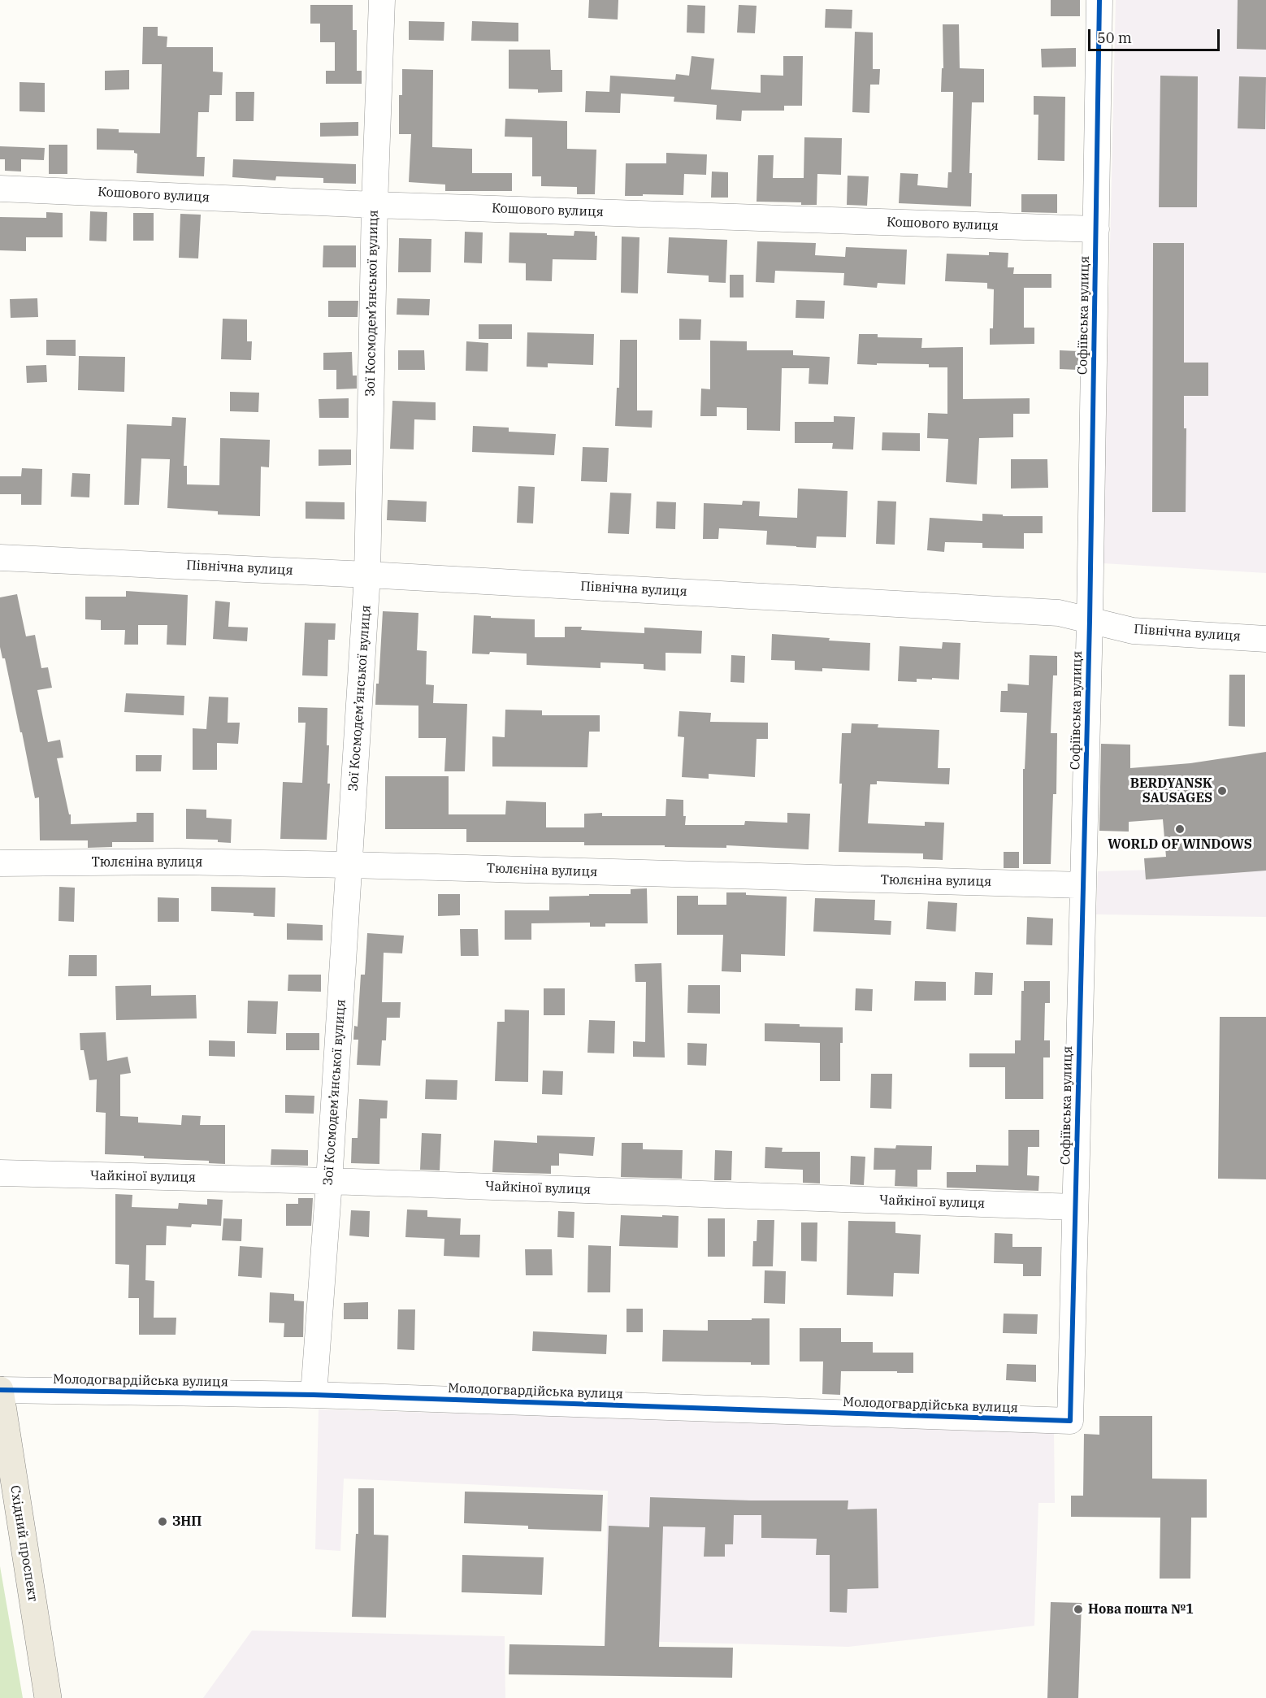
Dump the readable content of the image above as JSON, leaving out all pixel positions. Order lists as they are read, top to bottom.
{
  "streets": {
    "main road": ["Східний проспект"],
    "street": [
      "Кошового вулиця",
      "Зої Космодем’янської вулиця",
      "Софіївська вулиця",
      "Північна вулиця",
      "Тюлєніна вулиця",
      "Чайкіної вулиця",
      "Молодогвардійська вулиця"
    ]
  },
  "crossings": [
    ["Кошового вулиця", "Зої Космодем’янської вулиця"],
    ["Кошового вулиця", "Софіївська вулиця"],
    ["Зої Космодем’янської вулиця", "Північна вулиця"],
    ["Зої Космодем’янської вулиця", "Тюлєніна вулиця"],
    ["Зої Космодем’янської вулиця", "Чайкіної вулиця"],
    ["Зої Космодем’янської вулиця", "Молодогвардійська вулиця"],
    ["Софіївська вулиця", "Північна вулиця"],
    ["Софіївська вулиця", "Тюлєніна вулиця"],
    ["Софіївська вулиця", "Чайкіної вулиця"],
    ["Софіївська вулиця", "Молодогвардійська вулиця"],
    ["Молодогвардійська вулиця", "Східний проспект"]
  ],
  "places": [
    "BERDYANSK SAUSAGES",
    "WORLD OF WINDOWS",
    "ЗНП",
    "Нова пошта №1"
  ],
  "scale_bar": "50 m"
}
